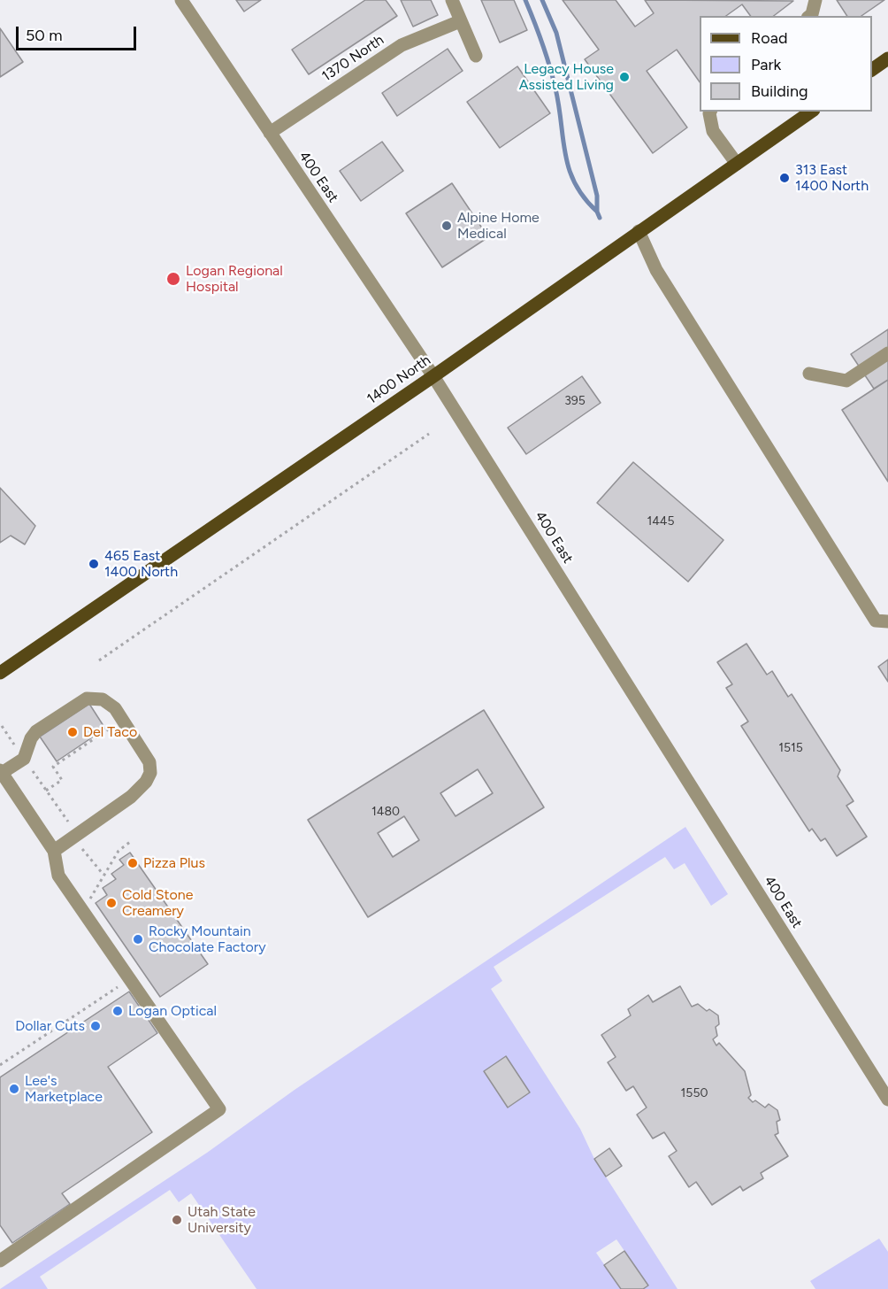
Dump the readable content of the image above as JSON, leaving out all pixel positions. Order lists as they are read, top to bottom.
{
  "streets": {
    "main road": ["1400 North"],
    "street": ["1370 North", "400 East"]
  },
  "crossings": [
    ["1370 North", "400 East"],
    ["400 East", "1400 North"]
  ],
  "places": [
    "Legacy House Assisted Living",
    "313 East 1400 North",
    "Alpine Home Medical",
    "Logan Regional Hospital",
    "465 East 1400 North",
    "Del Taco",
    "Pizza Plus",
    "Cold Stone Creamery",
    "Rocky Mountain Chocolate Factory",
    "Logan Optical",
    "Dollar Cuts",
    "Lee's Marketplace",
    "Utah State University"
  ],
  "house_numbers": [
    "395",
    "1445",
    "1515",
    "1480",
    "1550"
  ],
  "legend": ["Road", "Park", "Building"],
  "scale_bar": "50 m"
}
